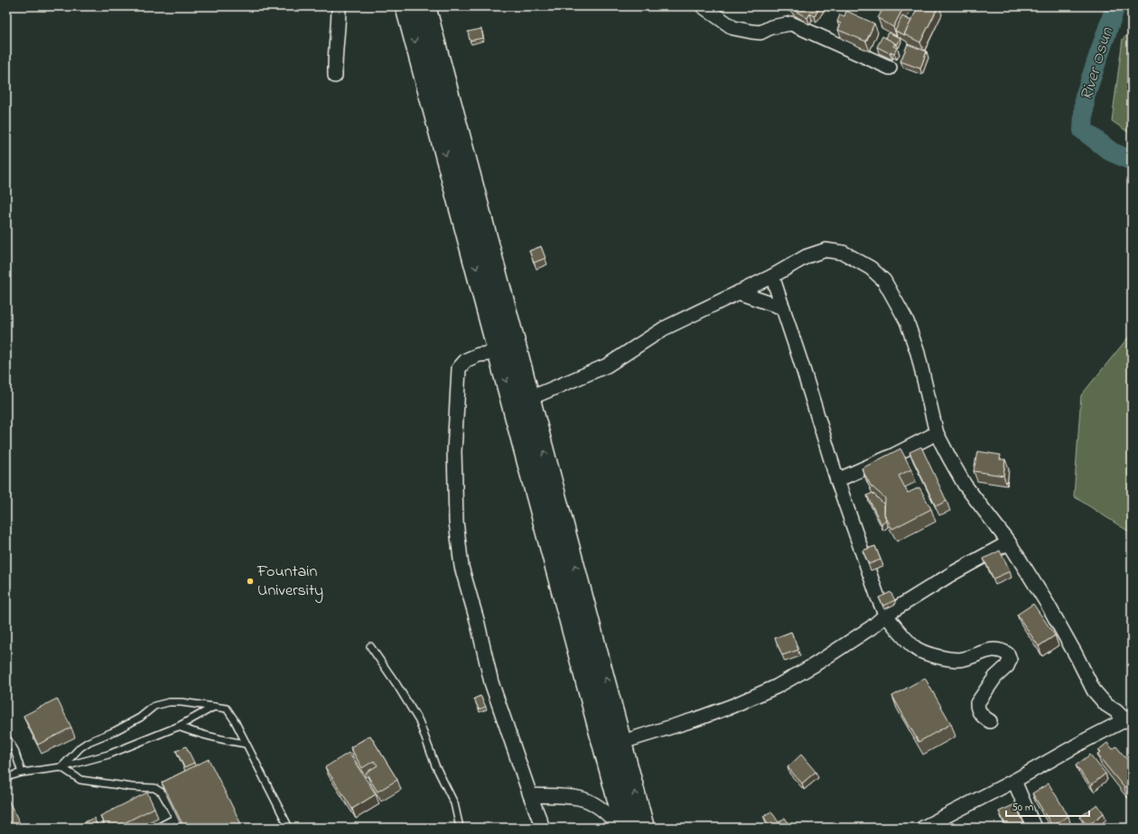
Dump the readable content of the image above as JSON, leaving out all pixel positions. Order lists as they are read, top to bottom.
{
  "water": ["River Osun"],
  "places": ["Fountain University"],
  "scale_bar": "50 m"
}
